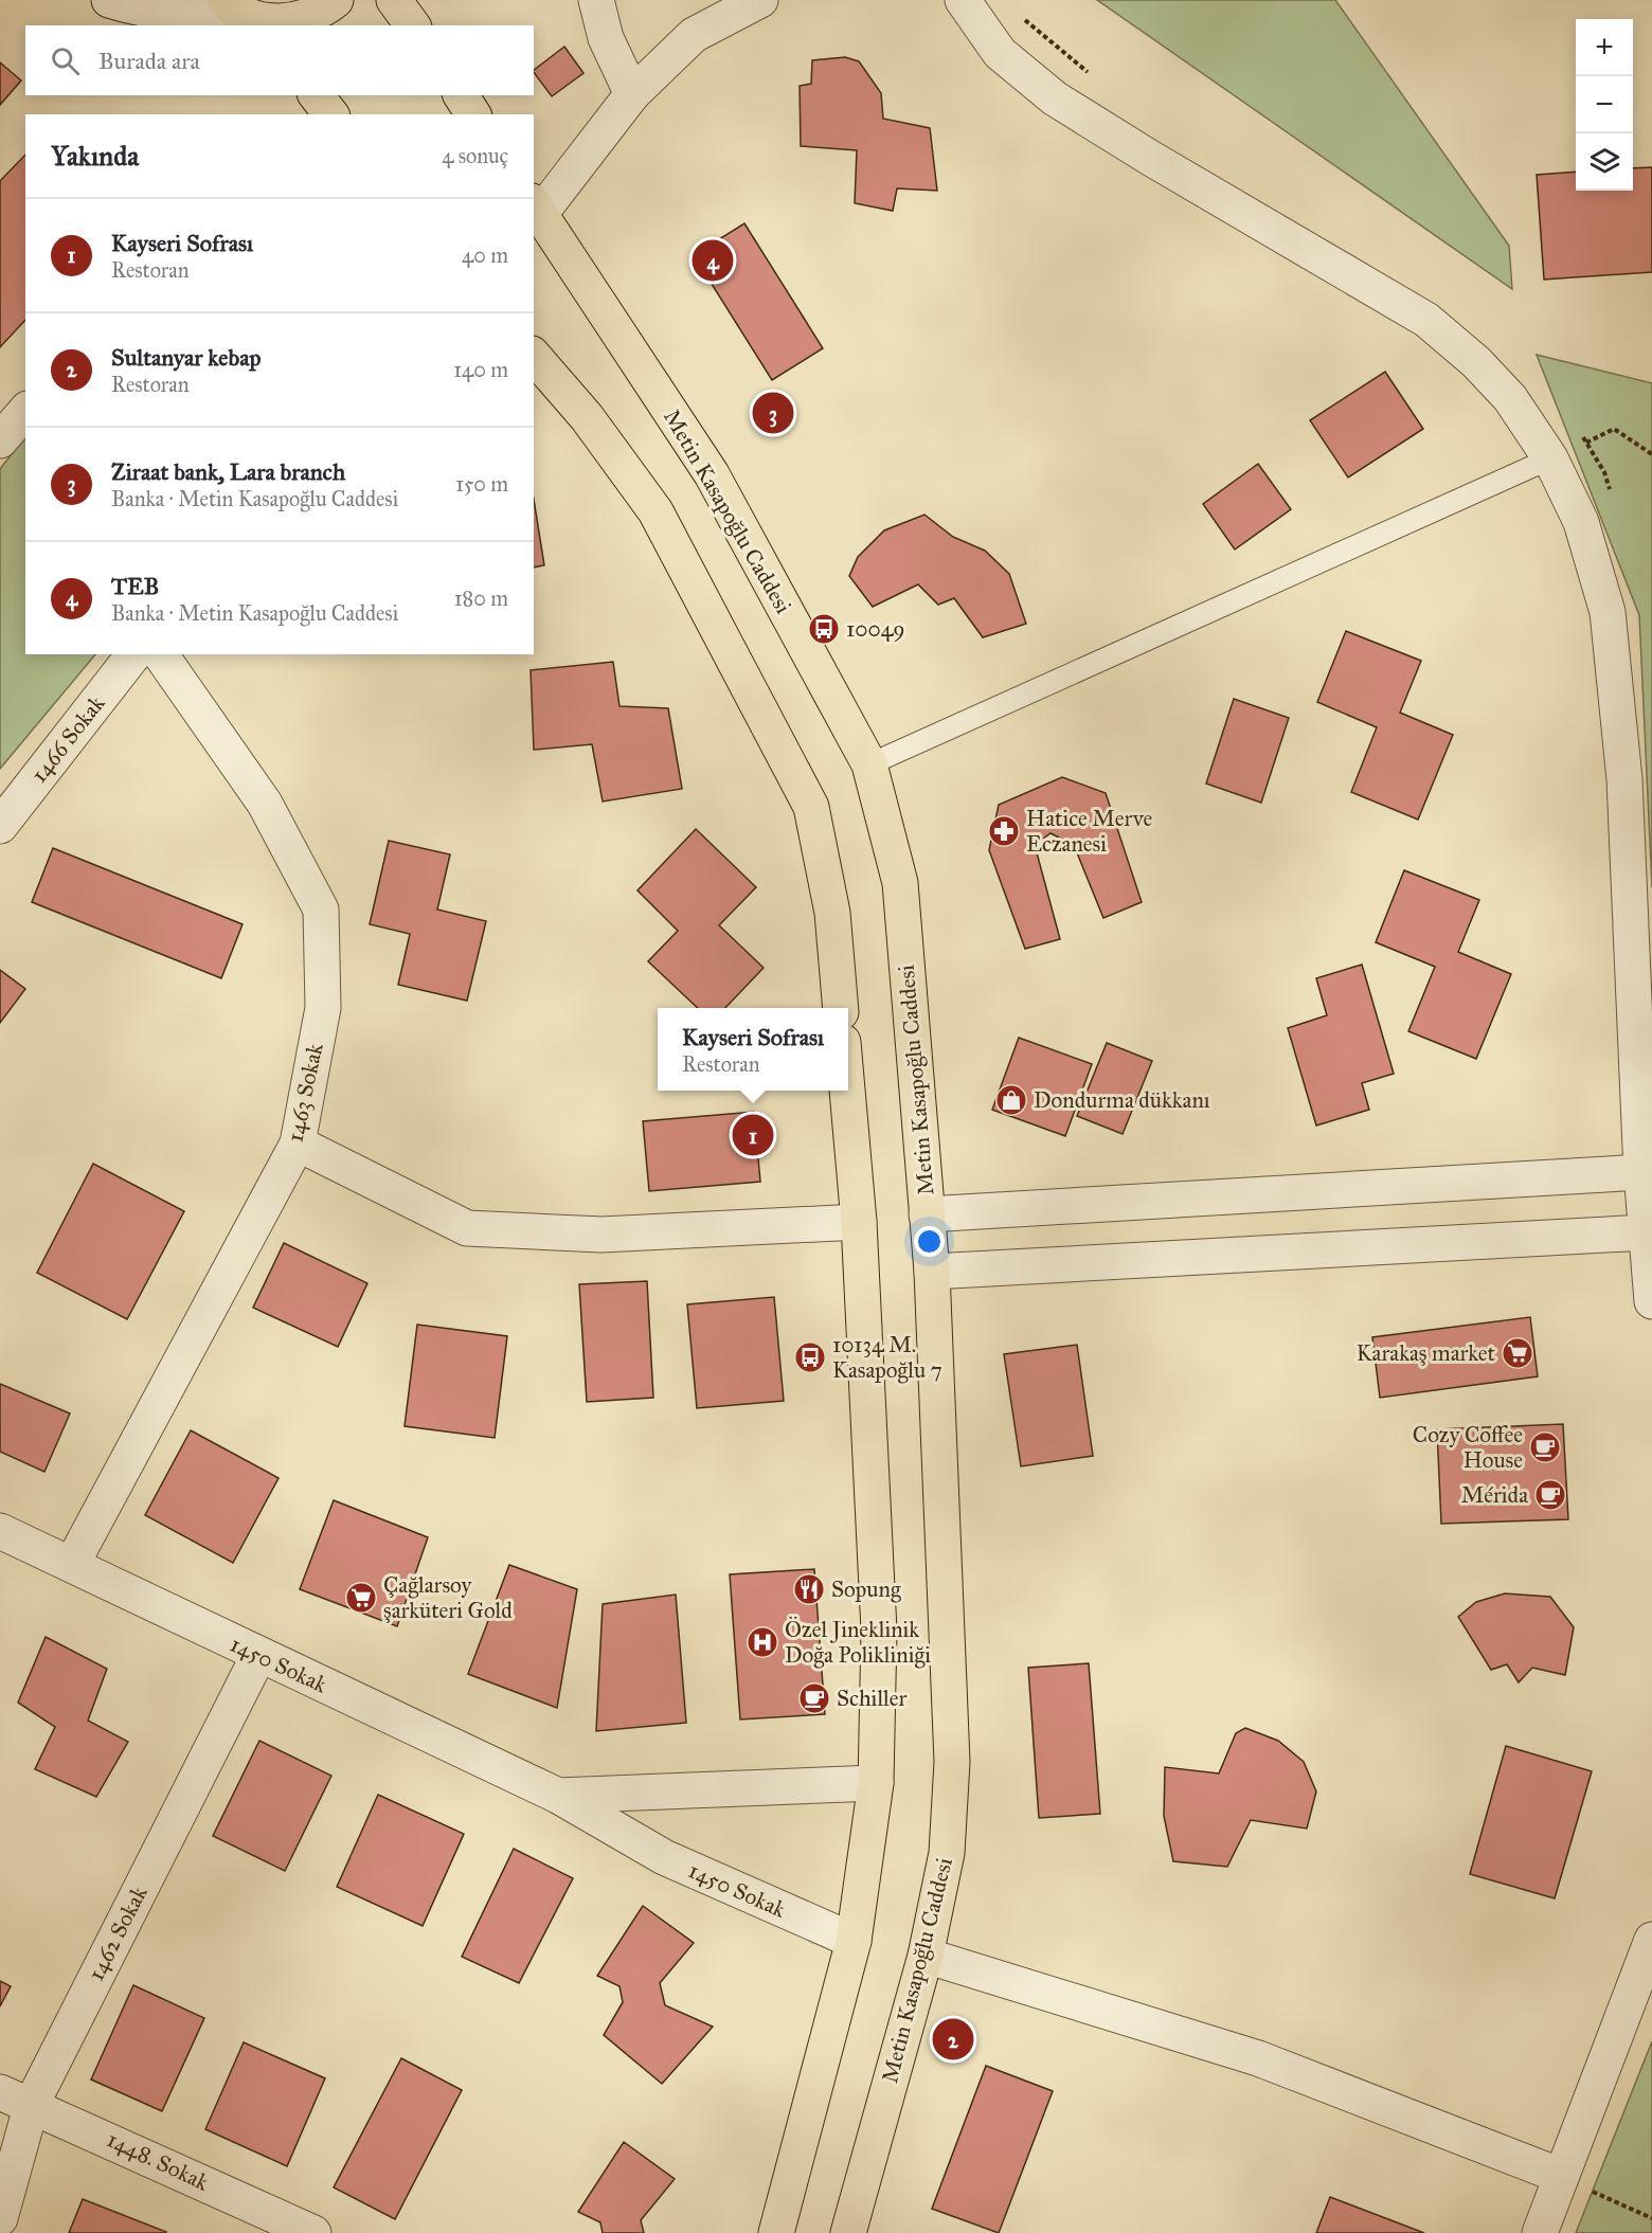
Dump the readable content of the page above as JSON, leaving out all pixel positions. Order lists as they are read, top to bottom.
{
  "streets": {
    "main road": ["Metin Kasapoğlu Caddesi"],
    "street": [
      "1466 Sokak",
      "1463 Sokak",
      "1450 Sokak",
      "1462 Sokak",
      "1448. Sokak"
    ]
  },
  "crossings": [
    ["1463 Sokak", "1450 Sokak"],
    ["1450 Sokak", "1462 Sokak"],
    ["1462 Sokak", "1448. Sokak"]
  ],
  "places": {
    "bus stop": ["10049", "10134 M. Kasapoğlu 7"],
    "pharmacy": ["Hatice Merve Eczanesi"],
    "shop": ["Dondurma dükkanı"],
    "supermarket": ["Karakaş market", "Çağlarsoy şarküteri Gold"],
    "cafe": ["Cozy Coffee House", "Mérida", "Schiller"],
    "restaurant": ["Sopung"],
    "hospital": ["Özel Jineklinik Doğa Polikliniği"]
  },
  "page": {
    "map_buttons": ["+", "−"],
    "search": "Burada ara",
    "heading": ["Yakında", "4 sonuç"],
    "list": [
      {
        "mark": "1",
        "name": "Kayseri Sofrası",
        "note": "Restoran",
        "value": "40 m"
      },
      {
        "mark": "2",
        "name": "Sultanyar kebap",
        "note": "Restoran",
        "value": "140 m"
      },
      {
        "mark": "3",
        "name": "Ziraat bank, Lara branch",
        "note": "Banka · Metin Kasapoğlu Caddesi",
        "value": "150 m"
      },
      {
        "mark": "4",
        "name": "TEB",
        "note": "Banka · Metin Kasapoğlu Caddesi",
        "value": "180 m"
      }
    ],
    "pins": [
      "4",
      "3",
      "1",
      "2"
    ],
    "popup": ["Kayseri Sofrası", "Restoran"]
  }
}
